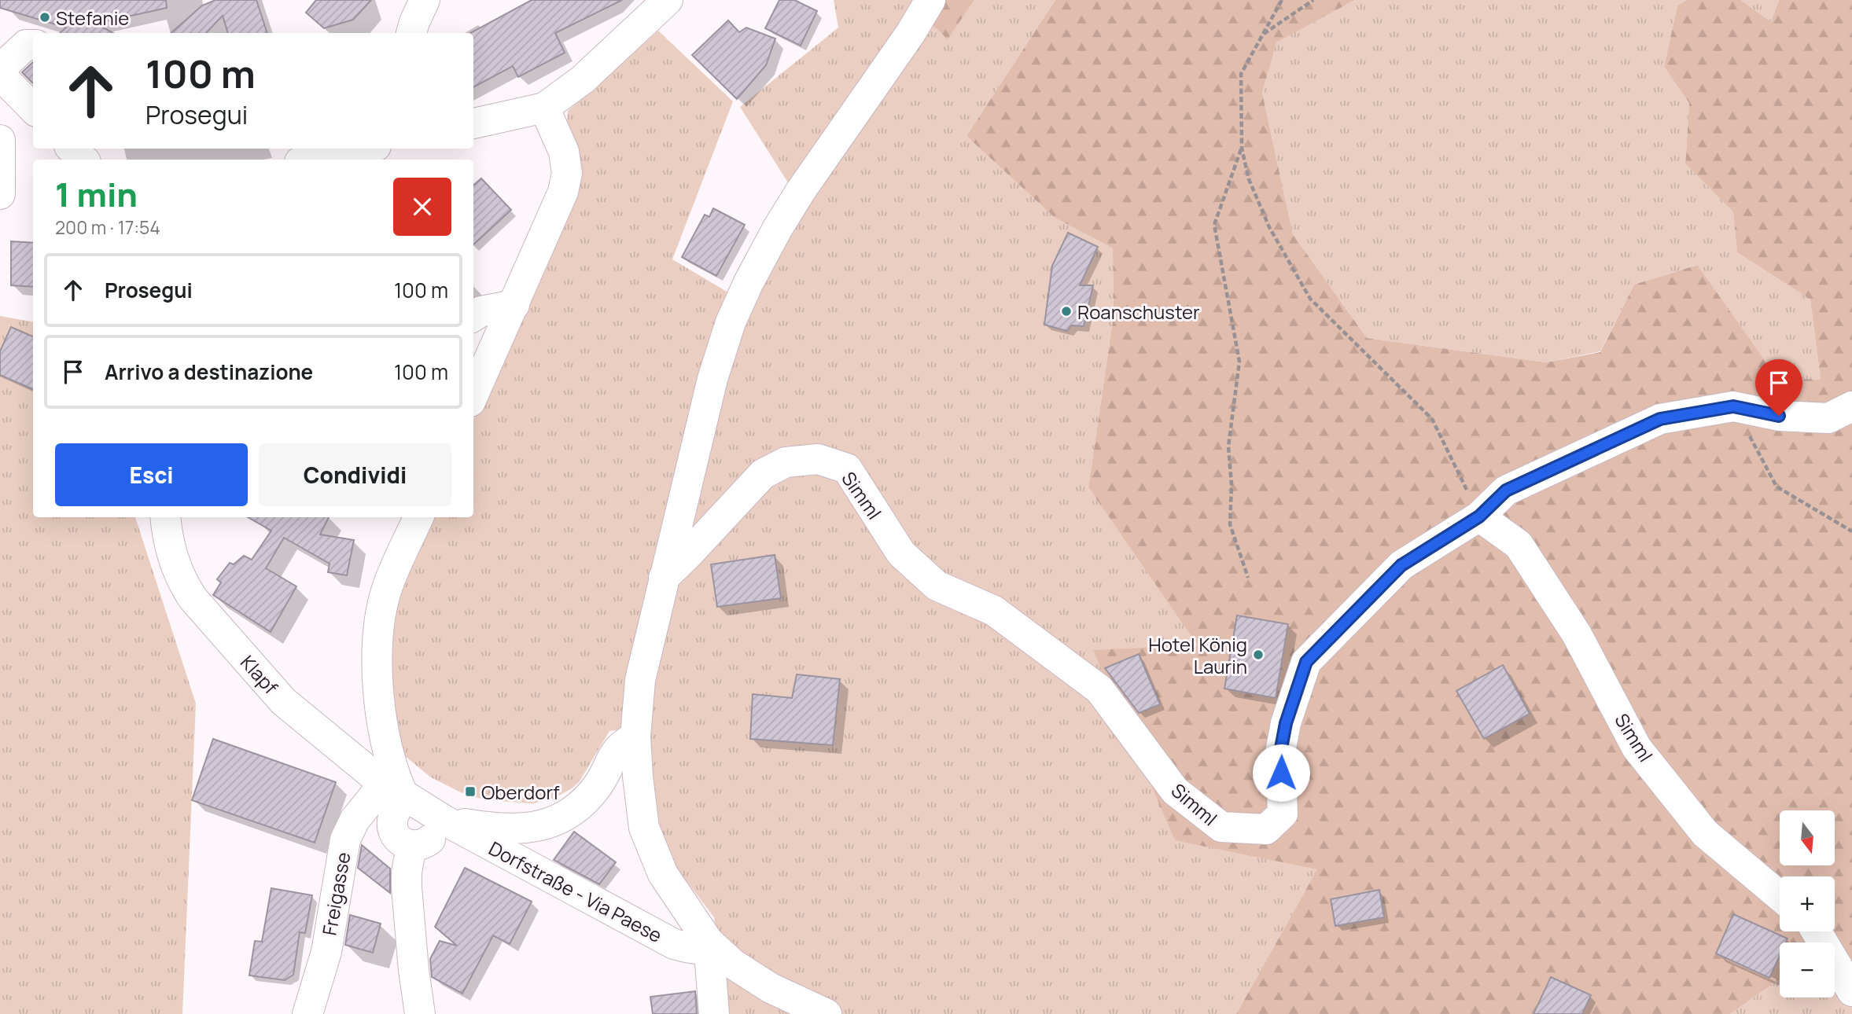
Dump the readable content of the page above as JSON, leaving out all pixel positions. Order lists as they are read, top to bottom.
{
  "streets": {
    "street": [
      "Simml",
      "Klapf",
      "Dorfstraße - Via Paese",
      "Freigasse"
    ]
  },
  "crossings": [
    ["Klapf", "Dorfstraße - Via Paese"],
    ["Klapf", "Freigasse"],
    ["Dorfstraße - Via Paese", "Freigasse"]
  ],
  "places": {
    "other": ["Stefanie", "Roanschuster", "Hotel König Laurin"],
    "transit": ["Oberdorf"]
  },
  "north": "bottom",
  "page": {
    "turn": ["100 m", "Prosegui"],
    "heading": ["1 min", "200 m · 17:54"],
    "list": [
      {
        "name": "Prosegui",
        "value": "100 m"
      },
      {
        "name": "Arrivo a destinazione",
        "value": "100 m"
      }
    ],
    "buttons": ["Esci", "Condividi"],
    "map_buttons": ["+", "−"]
  }
}
